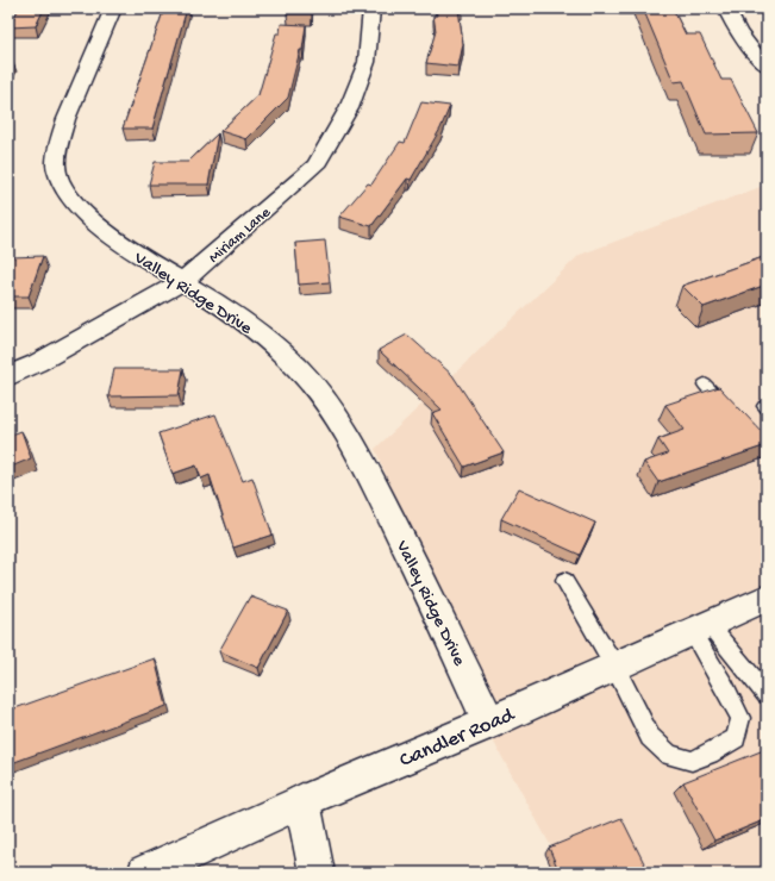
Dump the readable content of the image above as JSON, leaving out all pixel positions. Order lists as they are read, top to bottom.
{
  "streets": {
    "street": ["Miriam Lane", "Valley Ridge Drive", "Candler Road"]
  },
  "crossings": [
    ["Miriam Lane", "Valley Ridge Drive"],
    ["Valley Ridge Drive", "Candler Road"]
  ]
}
